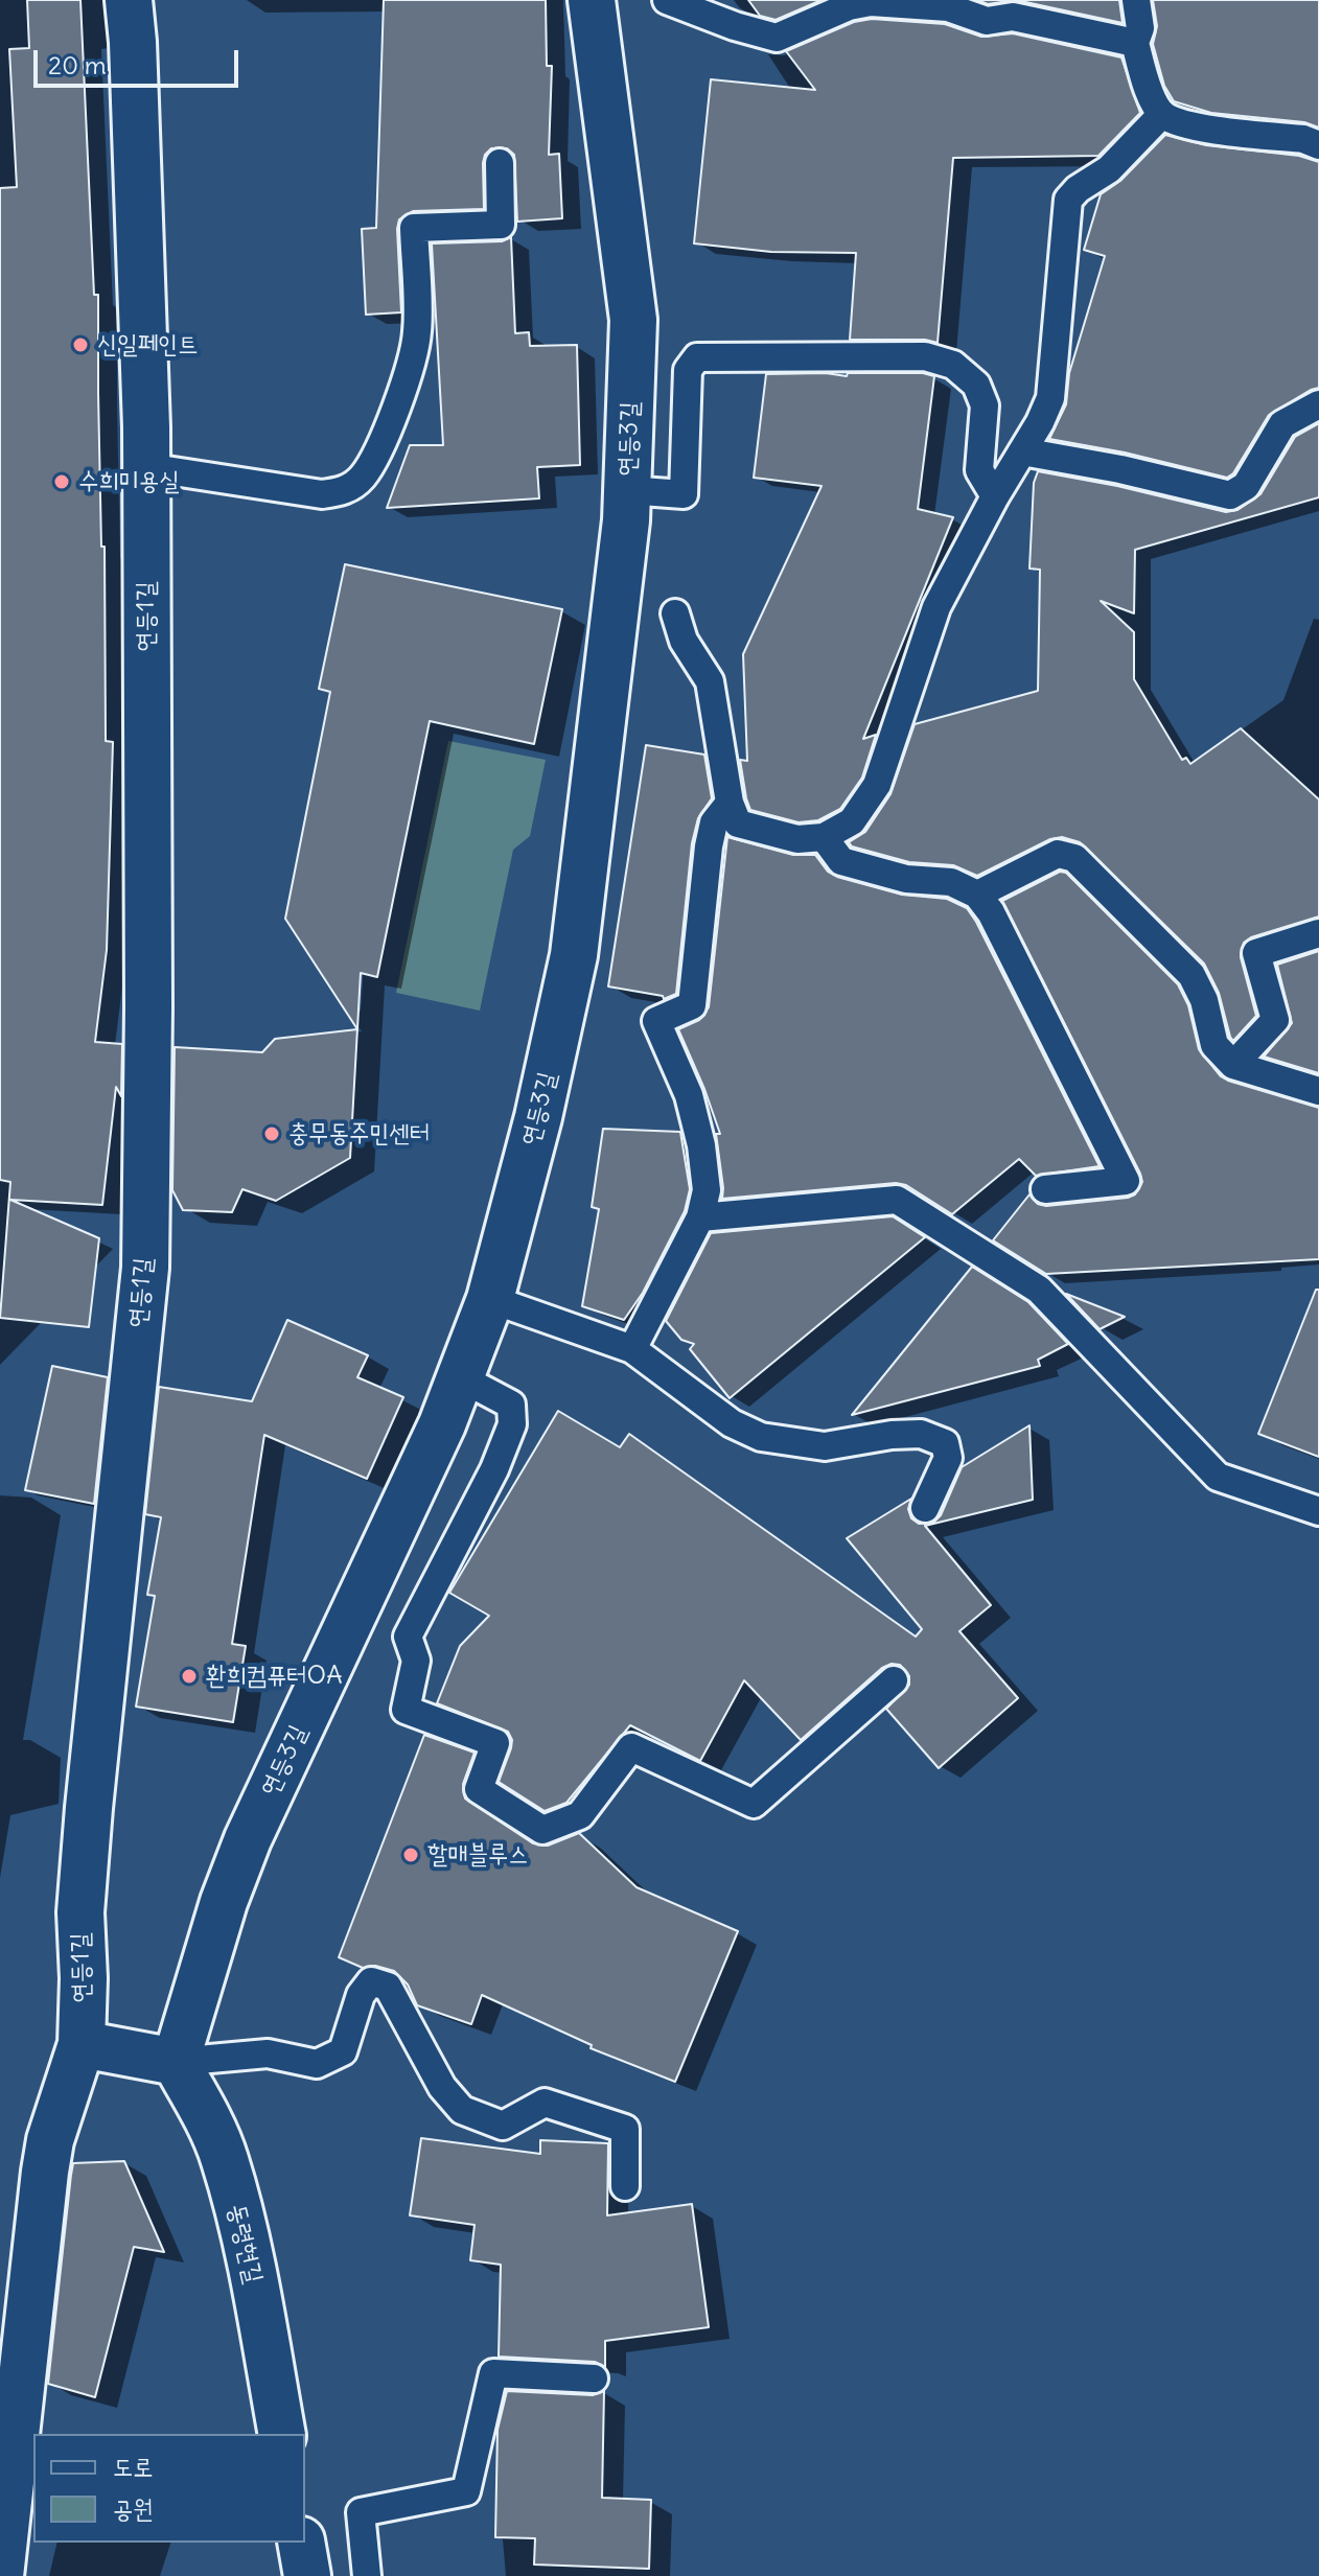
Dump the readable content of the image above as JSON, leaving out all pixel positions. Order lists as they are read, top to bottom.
{
  "streets": {
    "street": ["연등3길", "연등1길", "동령현길"]
  },
  "crossings": [
    ["연등3길", "동령현길"]
  ],
  "places": [
    "신일페인트",
    "수희미용실",
    "충무동주민센터",
    "환희컴퓨터OA",
    "할매블루스"
  ],
  "legend": ["도로", "공원"],
  "scale_bar": "20 m"
}
